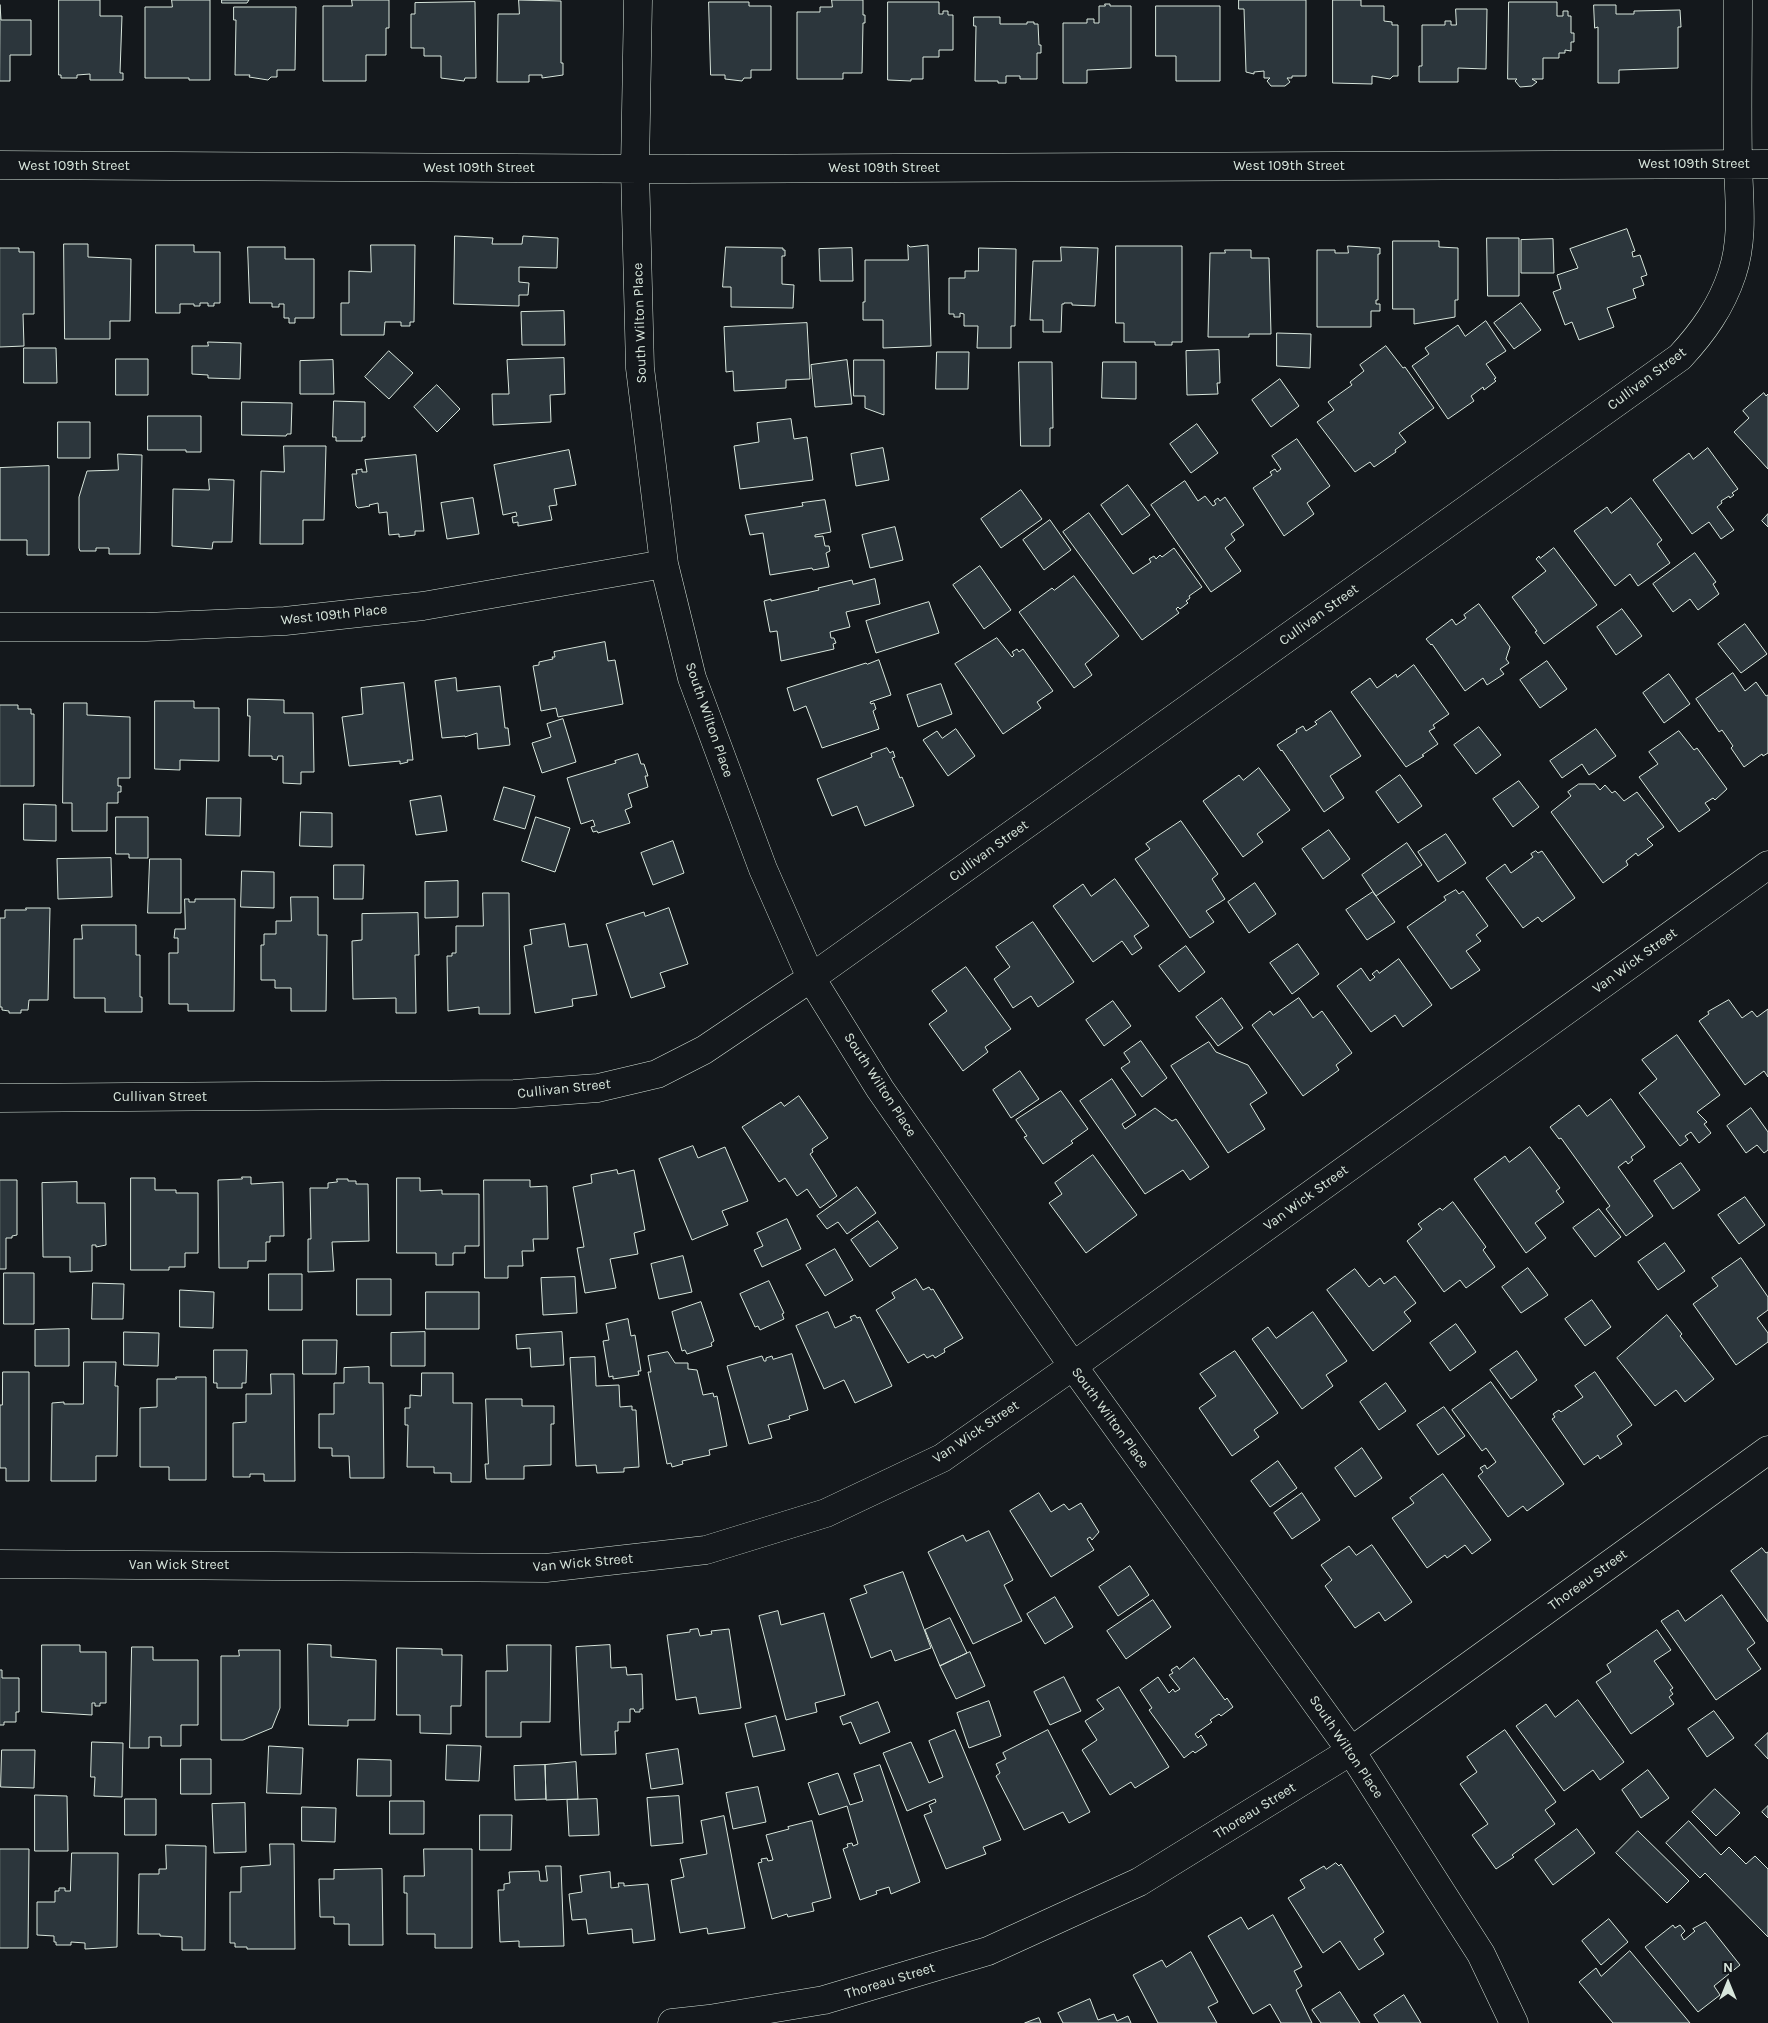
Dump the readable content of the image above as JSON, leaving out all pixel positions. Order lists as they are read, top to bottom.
{
  "streets": {
    "street": [
      "West 109th Street",
      "South Wilton Place",
      "Cullivan Street",
      "West 109th Place",
      "Van Wick Street",
      "Thoreau Street"
    ]
  },
  "crossings": [
    ["West 109th Street", "South Wilton Place"],
    ["West 109th Street", "Cullivan Street"],
    ["South Wilton Place", "Cullivan Street"],
    ["South Wilton Place", "West 109th Place"],
    ["South Wilton Place", "Van Wick Street"],
    ["South Wilton Place", "Thoreau Street"]
  ],
  "north": "top"
}
